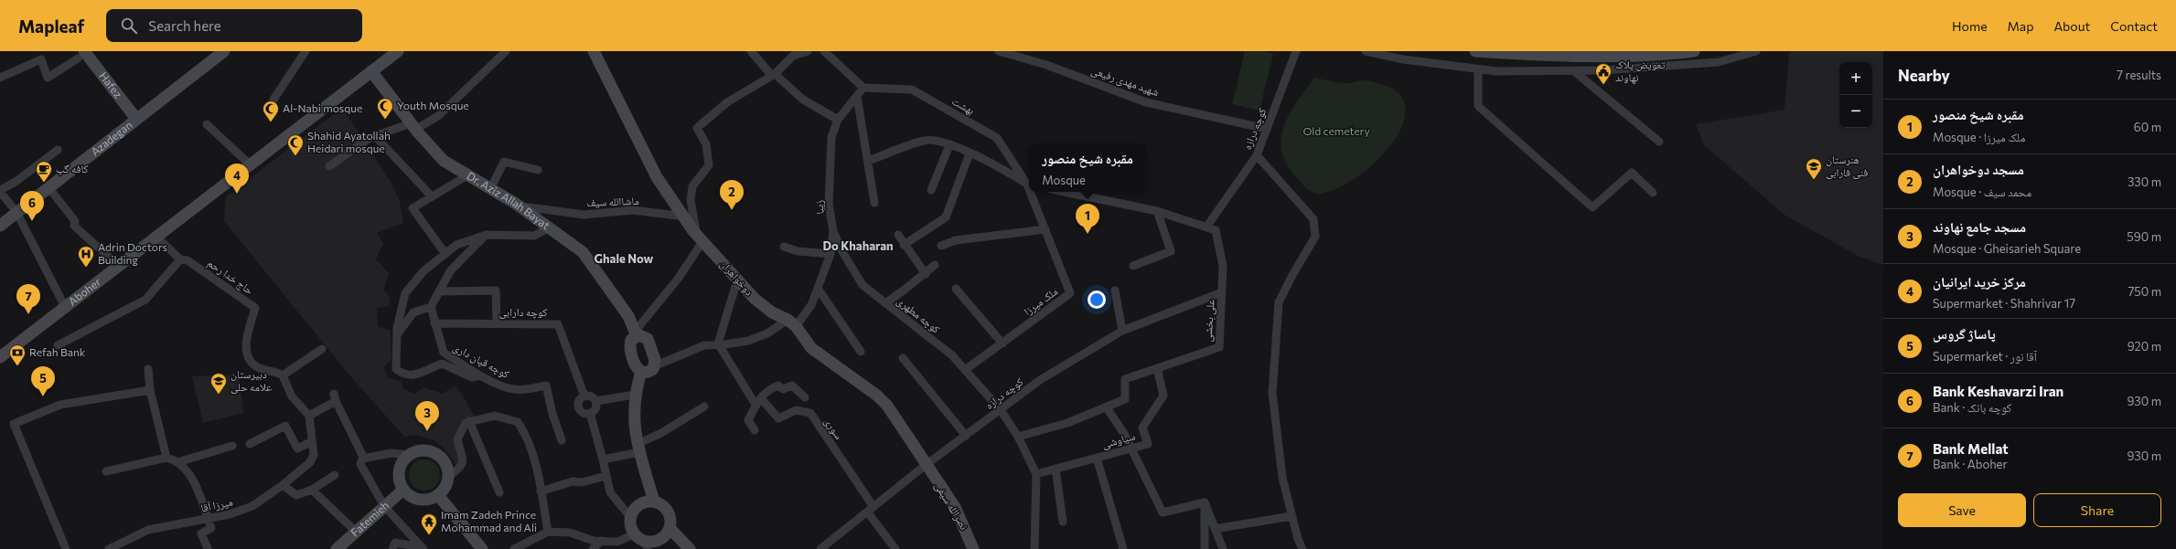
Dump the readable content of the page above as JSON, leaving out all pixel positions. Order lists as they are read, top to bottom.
{
  "streets": {
    "street": [
      "شهید مهدی رفیعی",
      "Hafez",
      "بهشت",
      "کوچه درازه",
      "Azadegan",
      "Dr. Aziz Allah Bayat",
      "ماشاالله سیف",
      "زیبا",
      "حاج خدا رحم",
      "دوخواهران",
      "Aboher",
      "ملک میرزا",
      "کوچه دارابی",
      "کوچه مطهری",
      "علی بخشی",
      "کوچه قپان داری",
      "سوری",
      "سیاوشی",
      "میرزا آقا",
      "نصرالله سیفی",
      "Fatemieh"
    ]
  },
  "crossings": [
    ["شهید مهدی رفیعی", "کوچه درازه"],
    ["Hafez", "Azadegan"],
    ["بهشت", "زیبا"],
    ["کوچه درازه", "دوخواهران"],
    ["کوچه درازه", "کوچه مطهری"],
    ["کوچه درازه", "علی بخشی"],
    ["کوچه درازه", "سوری"],
    ["کوچه درازه", "نصرالله سیفی"],
    ["Dr. Aziz Allah Bayat", "ماشاالله سیف"],
    ["Dr. Aziz Allah Bayat", "Aboher"],
    ["ماشاالله سیف", "دوخواهران"],
    ["زیبا", "دوخواهران"],
    ["زیبا", "کوچه مطهری"],
    ["حاج خدا رحم", "Aboher"],
    ["دوخواهران", "نصرالله سیفی"],
    ["ملک میرزا", "کوچه مطهری"],
    ["کوچه دارابی", "کوچه قپان داری"],
    ["کوچه مطهری", "سیاوشی"],
    ["علی بخشی", "سیاوشی"]
  ],
  "districts": ["Do Khaharan", "Ghale Now"],
  "parks": ["Old cemetery"],
  "places": {
    "public building": ["تعویض پلاک نهاوند"],
    "mosque": ["Youth Mosque", "Al-Nabi mosque", "Shahid Ayatollah Heidari mosque"],
    "school or university": ["هنرستان فنی فارابی", "دبیرستان علامه حلی"],
    "cafe": ["کافه گپ"],
    "hospital": ["Adrin Doctors Building"],
    "bank": ["Refah Bank"],
    "temple": ["Imam Zadeh Prince Mohammad and Ali"]
  },
  "page": {
    "header": "Mapleaf",
    "search": "Search here",
    "nav": [
      "Home",
      "Map",
      "About",
      "Contact"
    ],
    "heading": ["Nearby", "7 results"],
    "map_buttons": ["+", "−"],
    "list": [
      {
        "mark": "1",
        "name": "مقبره شیخ منصور",
        "note": "Mosque · ملک میرزا",
        "value": "60 m"
      },
      {
        "mark": "2",
        "name": "مسجد دوخواهران",
        "note": "Mosque · محمد سیف",
        "value": "330 m"
      },
      {
        "mark": "3",
        "name": "مسجد جامع نهاوند",
        "note": "Mosque · Gheisarieh Square",
        "value": "590 m"
      },
      {
        "mark": "4",
        "name": "مرکز خرید ایرانیان",
        "note": "Supermarket · Shahrivar 17",
        "value": "750 m"
      },
      {
        "mark": "5",
        "name": "پاساژ گروس",
        "note": "Supermarket · آقا نور",
        "value": "920 m"
      },
      {
        "mark": "6",
        "name": "Bank Keshavarzi Iran",
        "note": "Bank · کوچه بانک",
        "value": "930 m"
      },
      {
        "mark": "7",
        "name": "Bank Mellat",
        "note": "Bank · Aboher",
        "value": "930 m"
      }
    ],
    "popup": ["مقبره شیخ منصور", "Mosque"],
    "pins": [
      "4",
      "2",
      "6",
      "1",
      "7",
      "5",
      "3"
    ],
    "buttons": ["Save", "Share"]
  }
}
